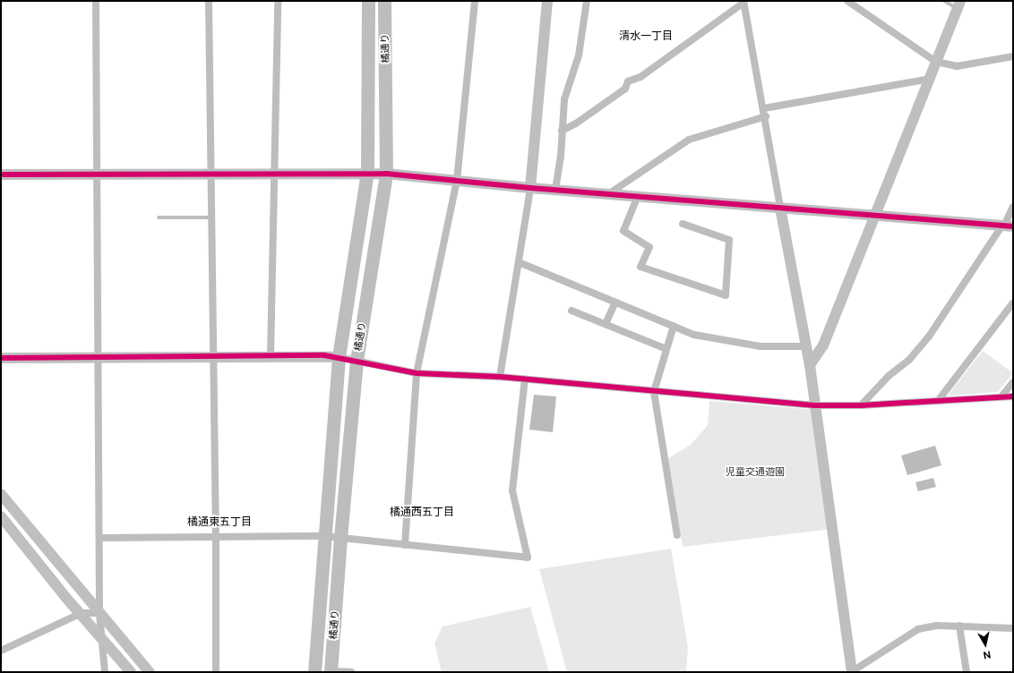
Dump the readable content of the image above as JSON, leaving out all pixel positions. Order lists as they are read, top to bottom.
{
  "streets": {
    "highway": ["橘通り"]
  },
  "districts": ["清水一丁目", "橘通西五丁目", "橘通東五丁目"],
  "parks": ["児童交通遊園"],
  "north": "bottom"
}
